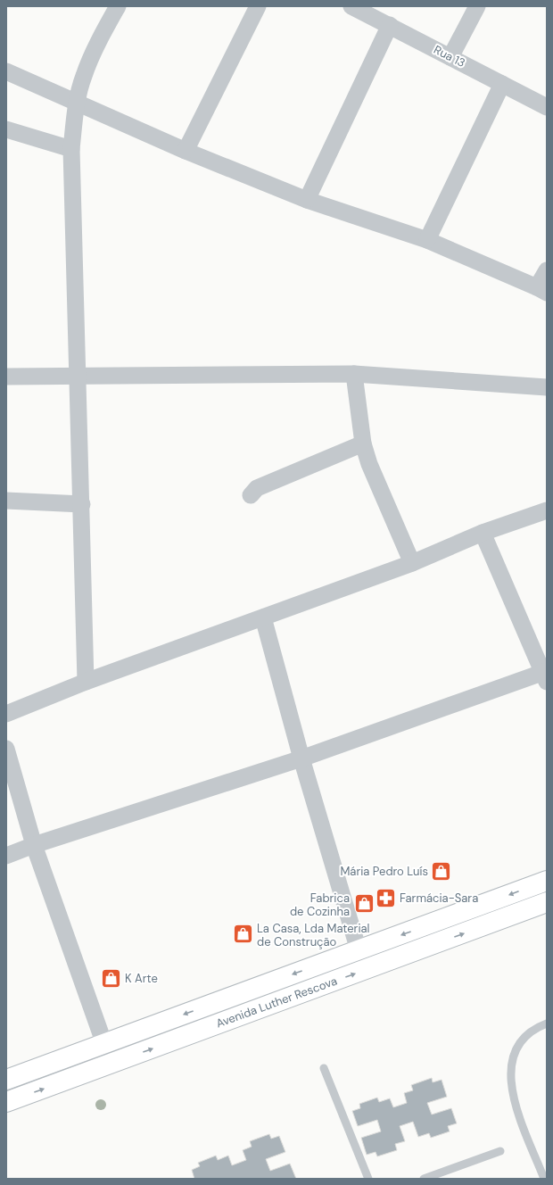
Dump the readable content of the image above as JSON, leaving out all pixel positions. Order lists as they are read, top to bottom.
{
  "streets": {
    "main road": ["Avenida Luther Rescova"],
    "street": ["Rua 13"]
  },
  "places": {
    "shop": [
      "Mária Pedro Luís",
      "Fabrica de Cozinha",
      "La Casa, Lda Material de Construção",
      "K Arte"
    ],
    "pharmacy": ["Farmácia-Sara"]
  }
}
